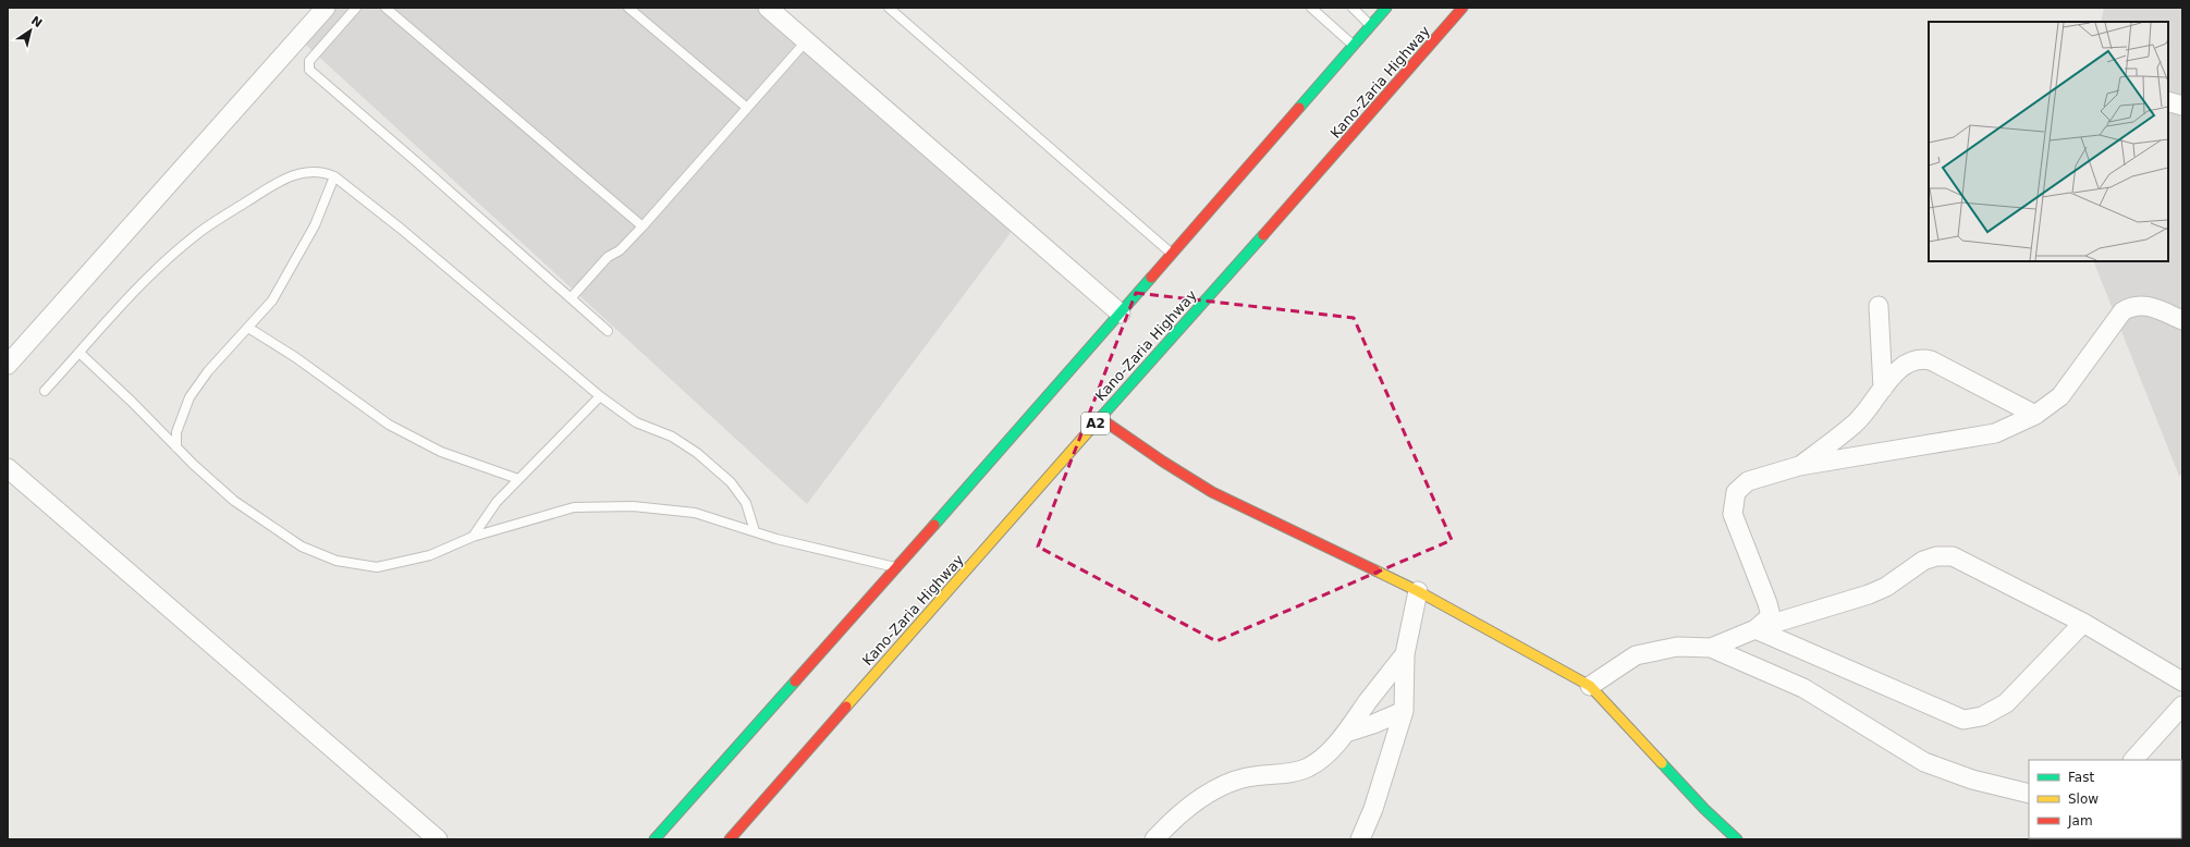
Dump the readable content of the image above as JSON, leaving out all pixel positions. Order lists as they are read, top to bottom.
{
  "streets": {
    "main road": ["Kano-Zaria Highway", "A2"]
  },
  "legend": ["Fast", "Slow", "Jam"],
  "north": "top right"
}
